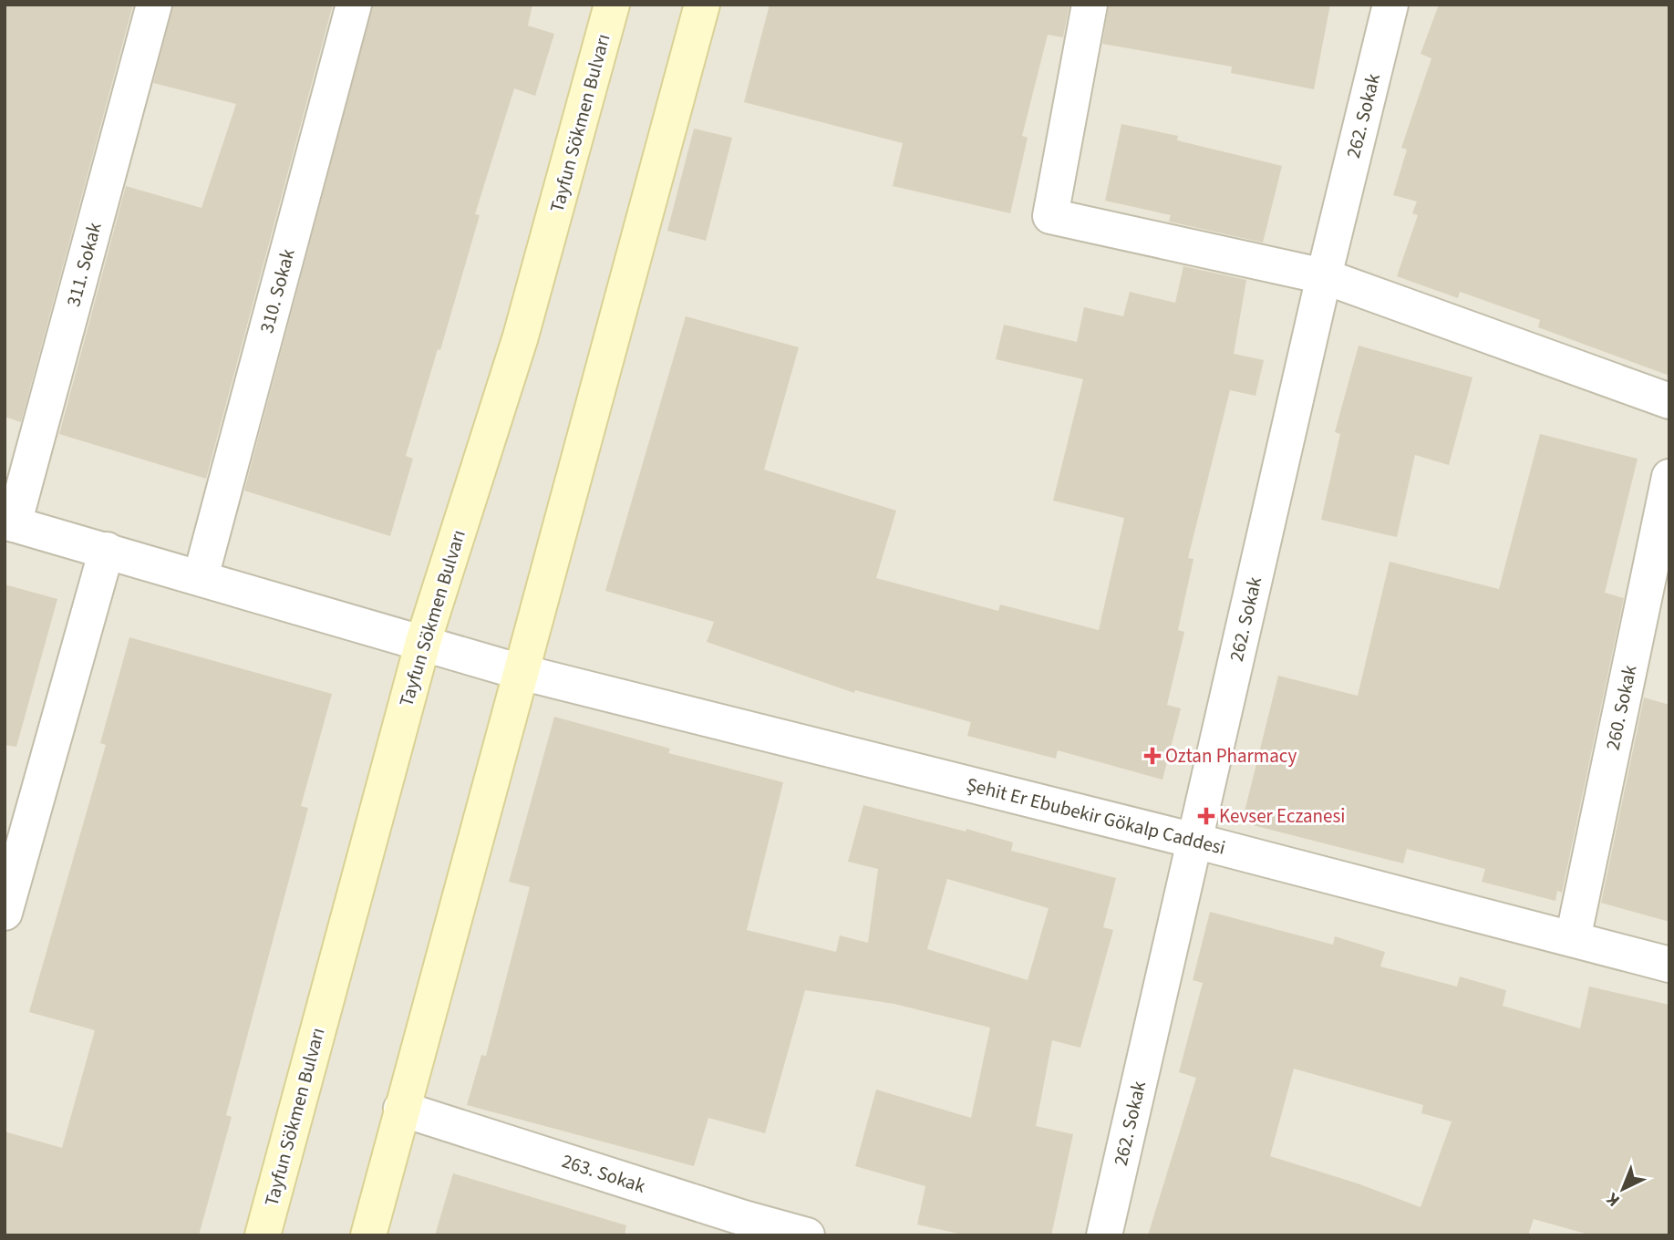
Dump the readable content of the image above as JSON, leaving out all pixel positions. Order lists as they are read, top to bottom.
{
  "streets": {
    "main road": ["Tayfun Sökmen Bulvarı"],
    "street": [
      "262. Sokak",
      "311. Sokak",
      "310. Sokak",
      "260. Sokak",
      "Şehit Er Ebubekir Gökalp Caddesi",
      "263. Sokak"
    ]
  },
  "crossings": [
    ["262. Sokak", "Şehit Er Ebubekir Gökalp Caddesi"],
    ["Tayfun Sökmen Bulvarı", "Şehit Er Ebubekir Gökalp Caddesi"],
    ["311. Sokak", "Şehit Er Ebubekir Gökalp Caddesi"],
    ["310. Sokak", "Şehit Er Ebubekir Gökalp Caddesi"],
    ["260. Sokak", "Şehit Er Ebubekir Gökalp Caddesi"]
  ],
  "places": {
    "health": ["Oztan Pharmacy", "Kevser Eczanesi"]
  },
  "north": "bottom left"
}
